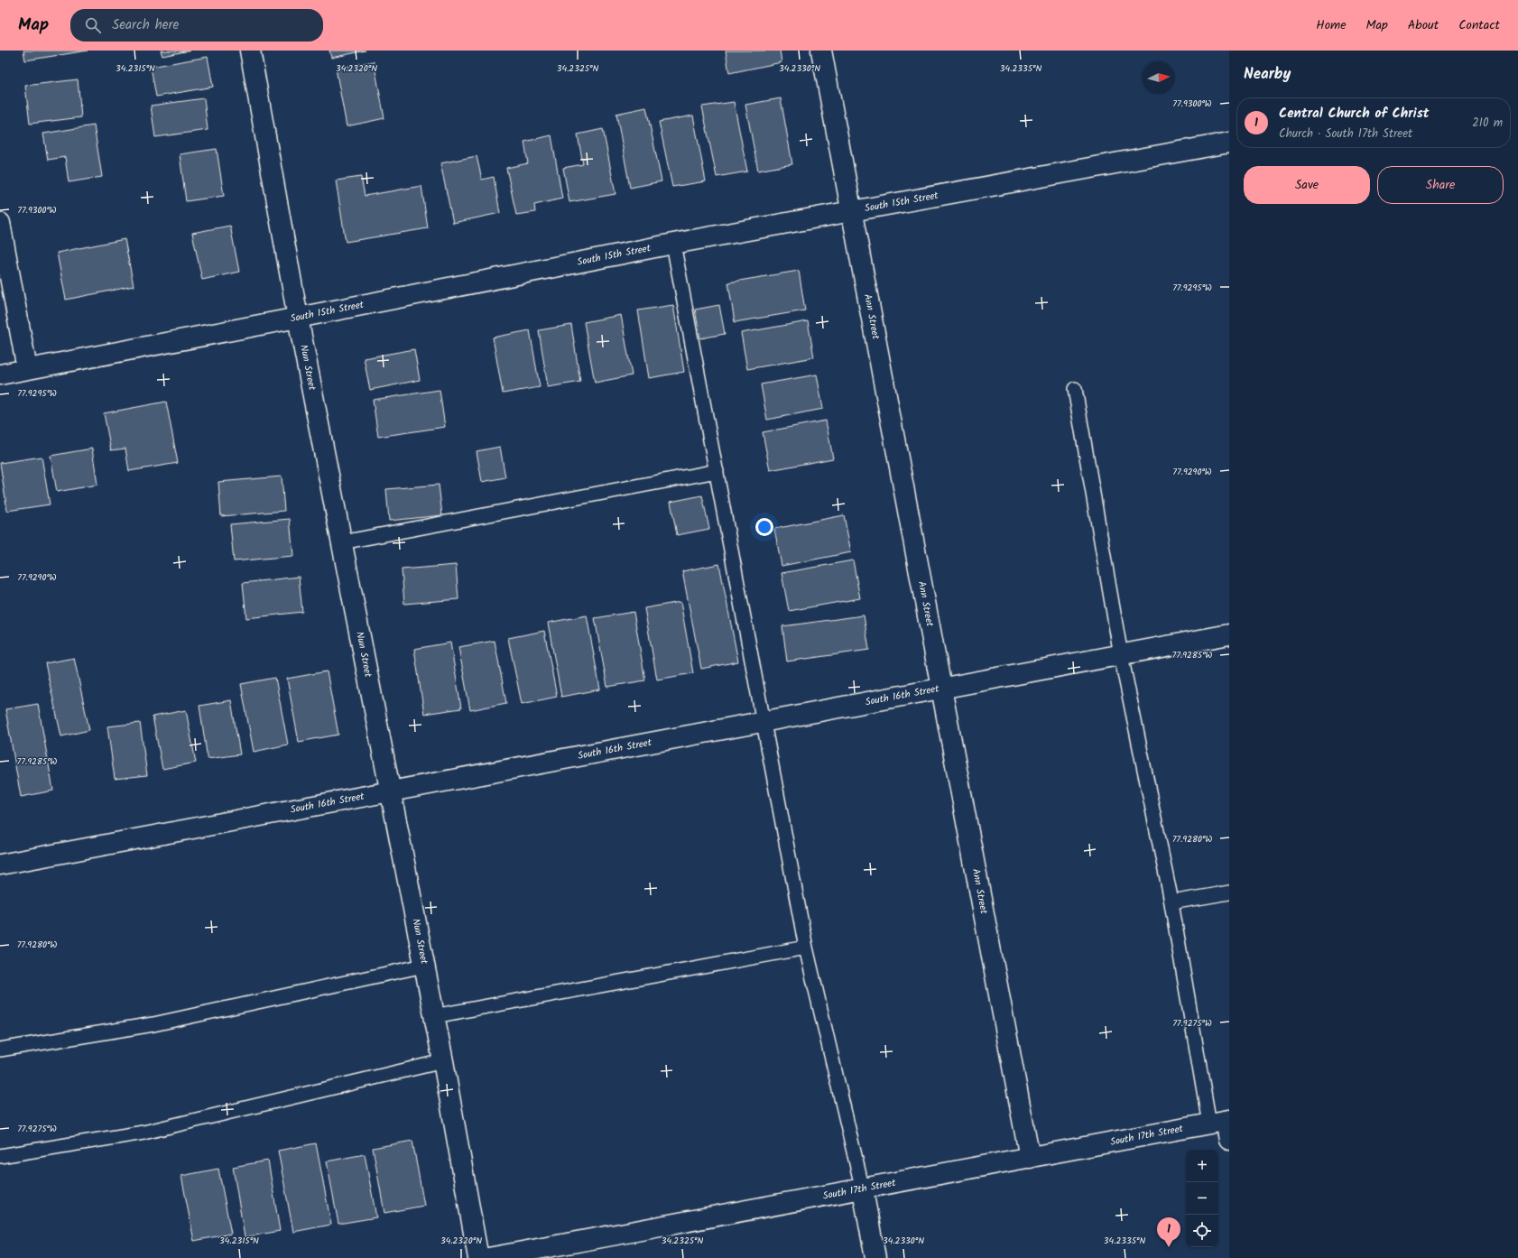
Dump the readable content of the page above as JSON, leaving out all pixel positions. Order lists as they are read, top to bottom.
{
  "streets": {
    "street": [
      "South 15th Street",
      "Ann Street",
      "Nun Street",
      "South 16th Street",
      "South 17th Street"
    ]
  },
  "crossings": [
    ["South 15th Street", "Ann Street"],
    ["South 15th Street", "Nun Street"],
    ["Ann Street", "South 16th Street"],
    ["Ann Street", "South 17th Street"],
    ["Nun Street", "South 16th Street"]
  ],
  "north": "right",
  "page": {
    "header": "Map",
    "search": "Search here",
    "nav": [
      "Home",
      "Map",
      "About",
      "Contact"
    ],
    "heading": "Nearby",
    "list": [
      {
        "mark": "1",
        "name": "Central Church of Christ",
        "note": "Church · South 17th Street",
        "value": "210 m"
      }
    ],
    "buttons": ["Save", "Share"],
    "map_buttons": ["+", "−"],
    "pins": "1"
  },
  "coordinates": [
    "34.2315°N",
    "34.2320°N",
    "34.2325°N",
    "34.2330°N",
    "34.2335°N",
    "77.9300°W",
    "77.9295°W",
    "77.9290°W",
    "77.9285°W",
    "77.9280°W",
    "77.9275°W"
  ]
}
